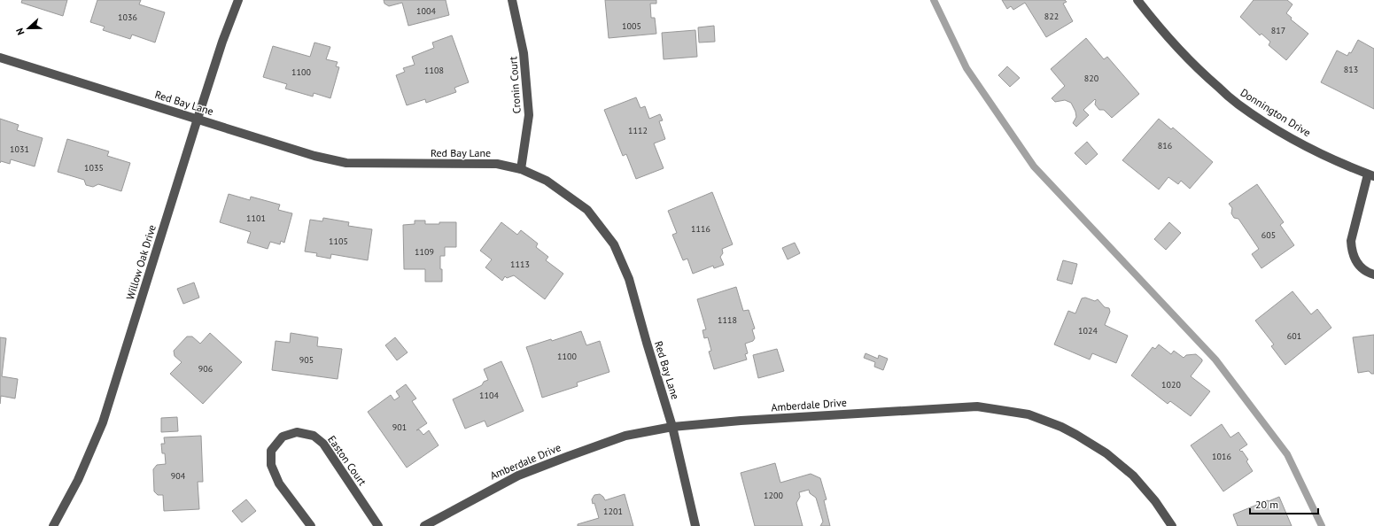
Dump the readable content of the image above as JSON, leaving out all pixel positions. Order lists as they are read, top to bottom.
{
  "streets": {
    "street": [
      "Cronin Court",
      "Red Bay Lane",
      "Donnington Drive",
      "Willow Oak Drive",
      "Amberdale Drive",
      "Easton Court"
    ]
  },
  "crossings": [
    ["Cronin Court", "Red Bay Lane"],
    ["Red Bay Lane", "Willow Oak Drive"],
    ["Red Bay Lane", "Amberdale Drive"]
  ],
  "house_numbers": [
    "1004",
    "822",
    "1036",
    "1005",
    "817",
    "813",
    "1108",
    "1100",
    "820",
    "1112",
    "816",
    "1031",
    "1035",
    "1101",
    "1116",
    "605",
    "1105",
    "1109",
    "1113",
    "1118",
    "1024",
    "601",
    "1100",
    "905",
    "906",
    "1020",
    "1104",
    "901",
    "1016",
    "904",
    "1200",
    "1201"
  ],
  "scale_bar": "20 m",
  "north": "left"
}
